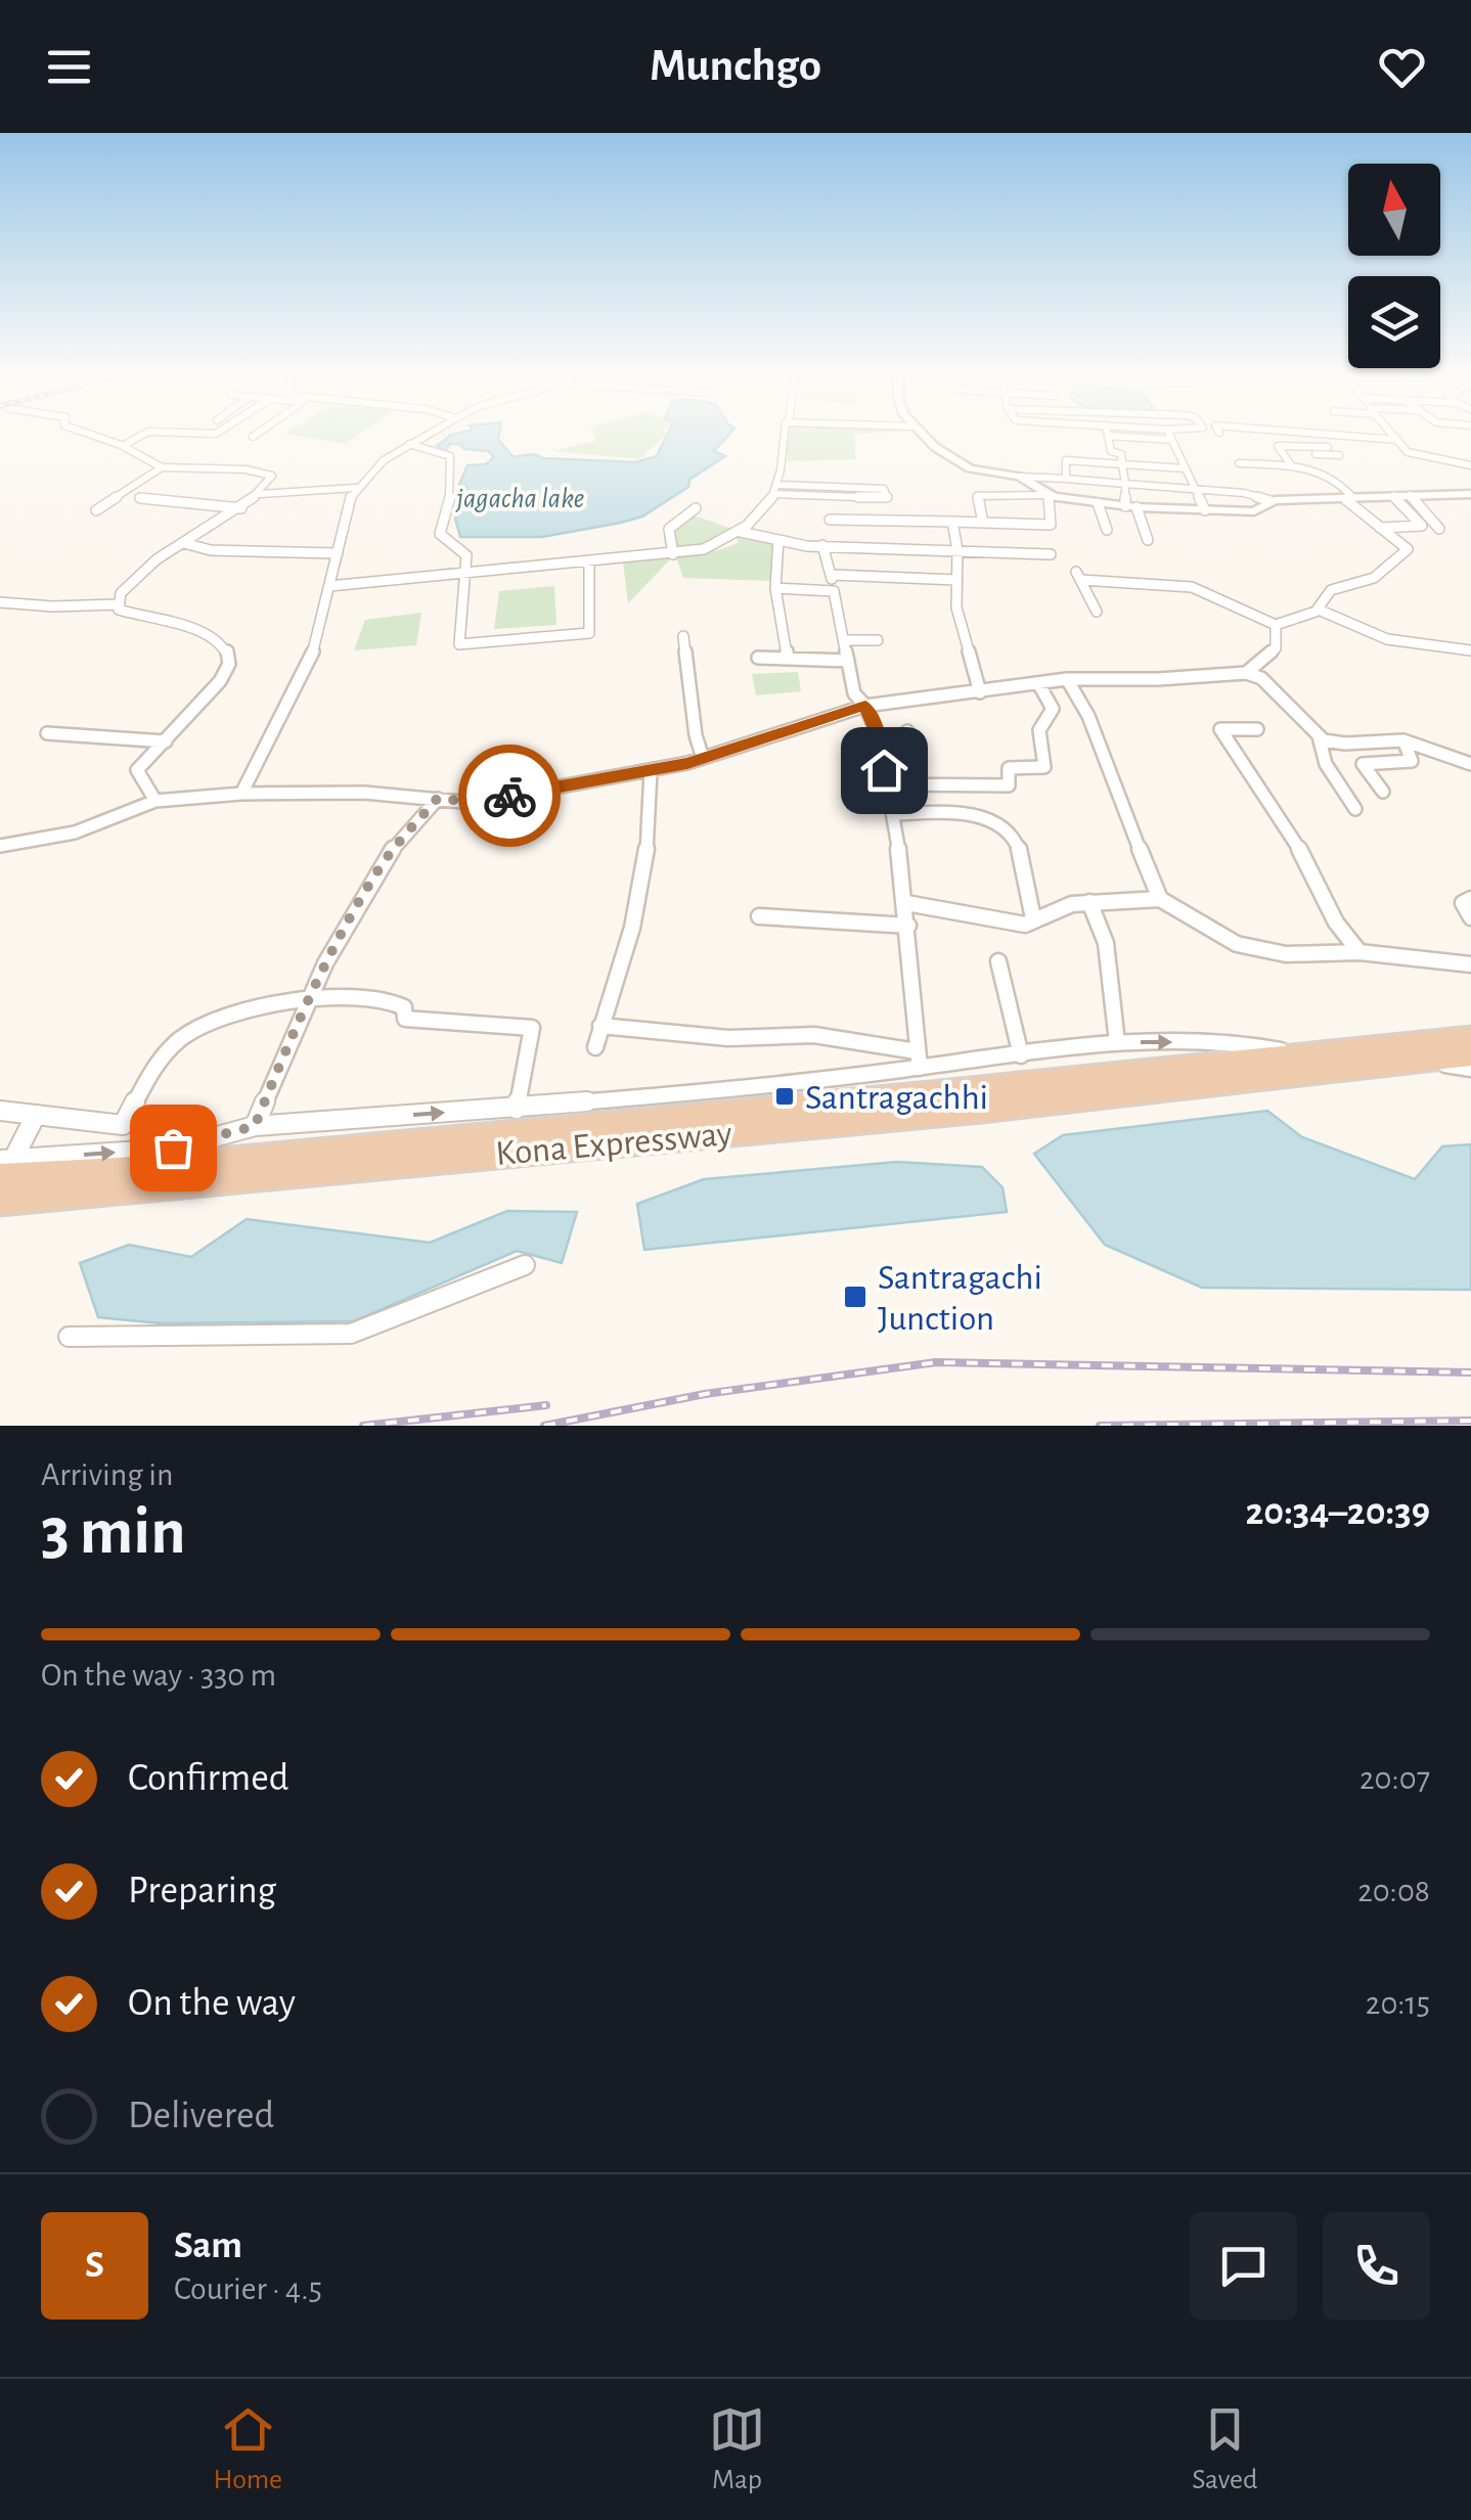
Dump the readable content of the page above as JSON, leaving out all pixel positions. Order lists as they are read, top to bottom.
{
  "streets": {
    "highway": ["Kona Expressway"]
  },
  "water": ["jagacha lake"],
  "places": {
    "transit": ["Santragachhi", "Santragachi Junction"]
  },
  "north": "top",
  "page": {
    "header": "Munchgo",
    "heading": ["3 min", "Arriving in", "20:34–20:39"],
    "panel": ["Sam", "Courier · 4.5"],
    "bar": "On the way · 330 m",
    "list": [
      ["Confirmed", "20:07"],
      ["Preparing", "20:08"],
      ["On the way", "20:15"],
      "Delivered"
    ],
    "round": "S",
    "tabs": ["Home", "Map", "Saved"]
  }
}
